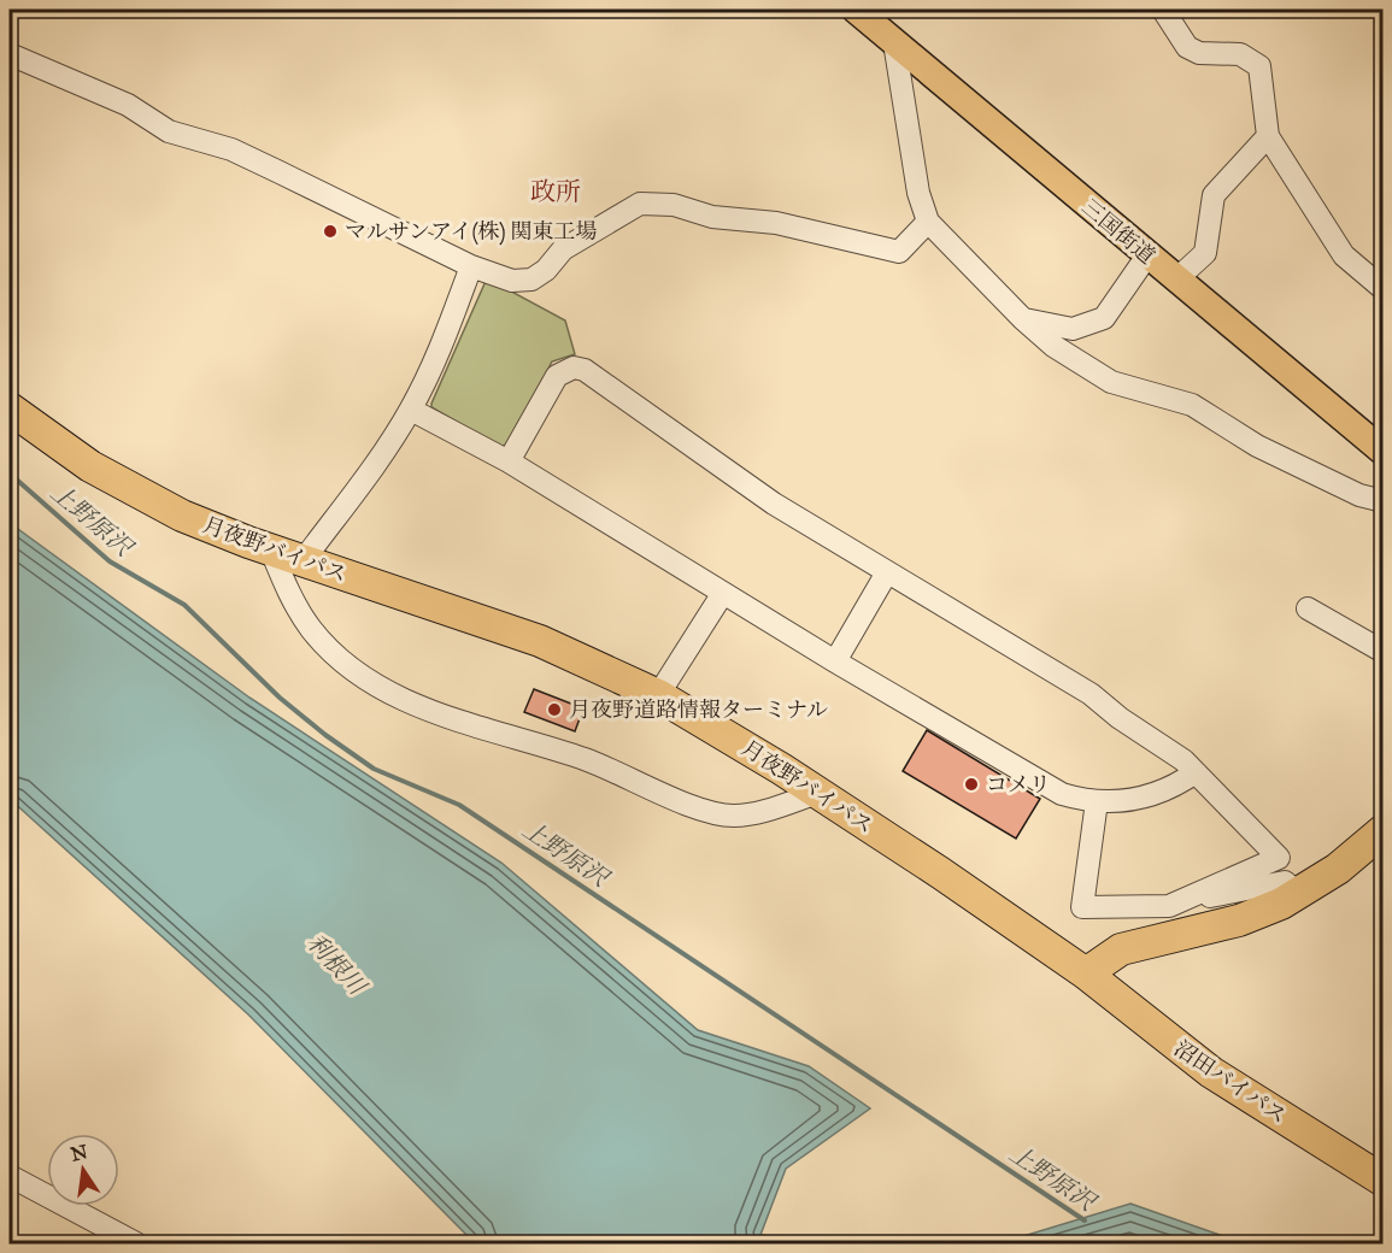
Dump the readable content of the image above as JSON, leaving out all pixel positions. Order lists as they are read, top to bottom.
{
  "streets": {
    "highway": ["月夜野バイパス", "沼田バイパス"],
    "main road": ["三国街道"]
  },
  "crossings": [
    ["月夜野バイパス", "沼田バイパス"]
  ],
  "districts": ["政所"],
  "water": ["上野原沢", "利根川"],
  "places": ["マルサンアイ(株) 関東工場", "月夜野道路情報ターミナル", "コメリ"],
  "north": "top"
}
